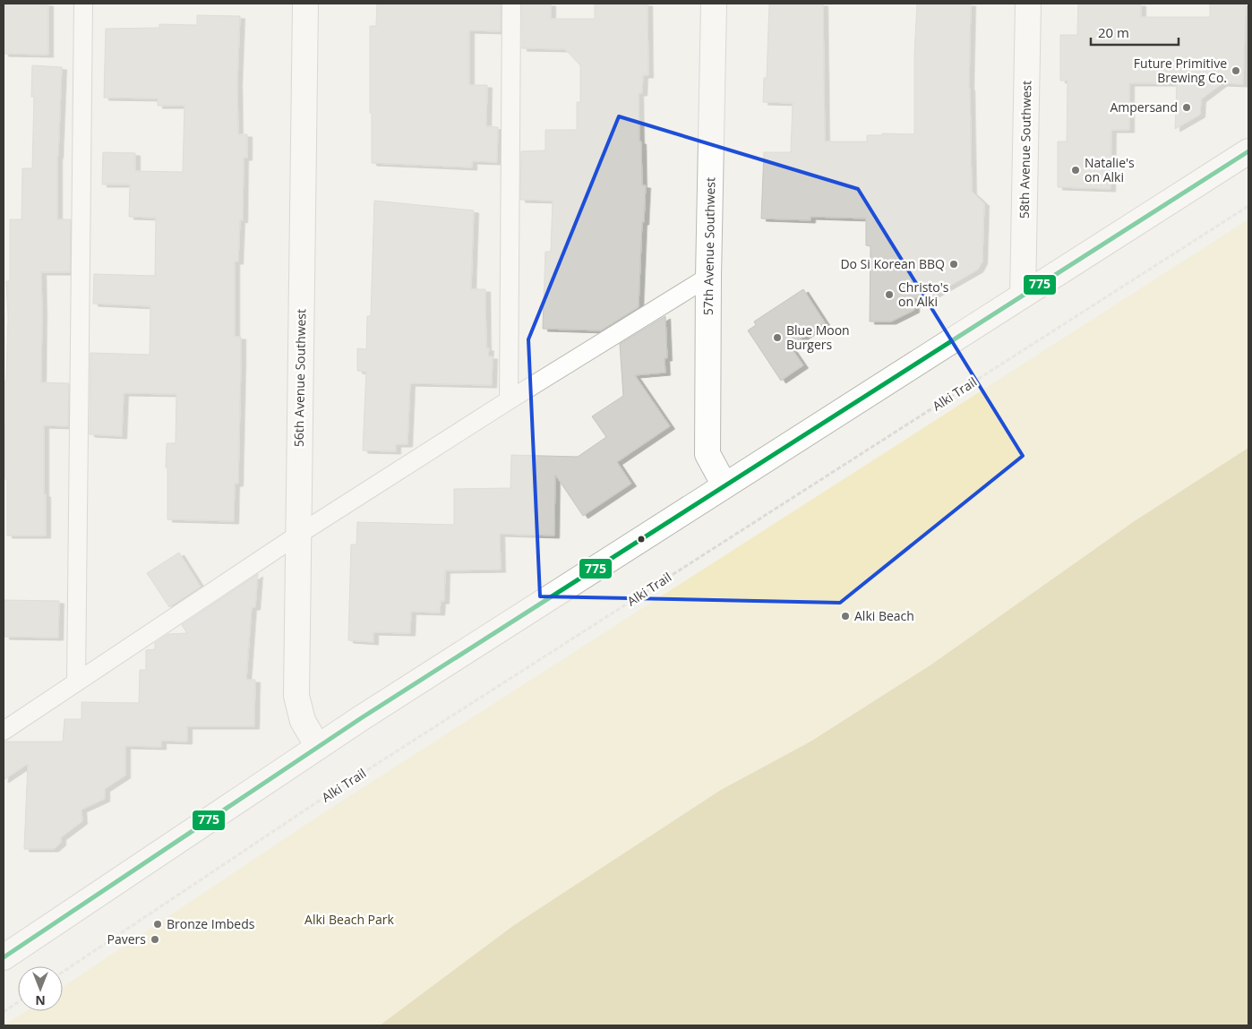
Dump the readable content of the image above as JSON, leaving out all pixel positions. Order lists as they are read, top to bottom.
{
  "streets": {
    "street": ["58th Avenue Southwest", "57th Avenue Southwest", "56th Avenue Southwest"],
    "path": ["Alki Trail"]
  },
  "parks": ["Alki Beach Park"],
  "places": [
    "Future Primitive Brewing Co.",
    "Ampersand",
    "Natalie's on Alki",
    "Do Si Korean BBQ",
    "Christo's on Alki",
    "Blue Moon Burgers",
    "Alki Beach",
    "Bronze Imbeds",
    "Pavers"
  ],
  "lines": ["transit line 775"],
  "scale_bar": "20 m",
  "north": "bottom"
}
